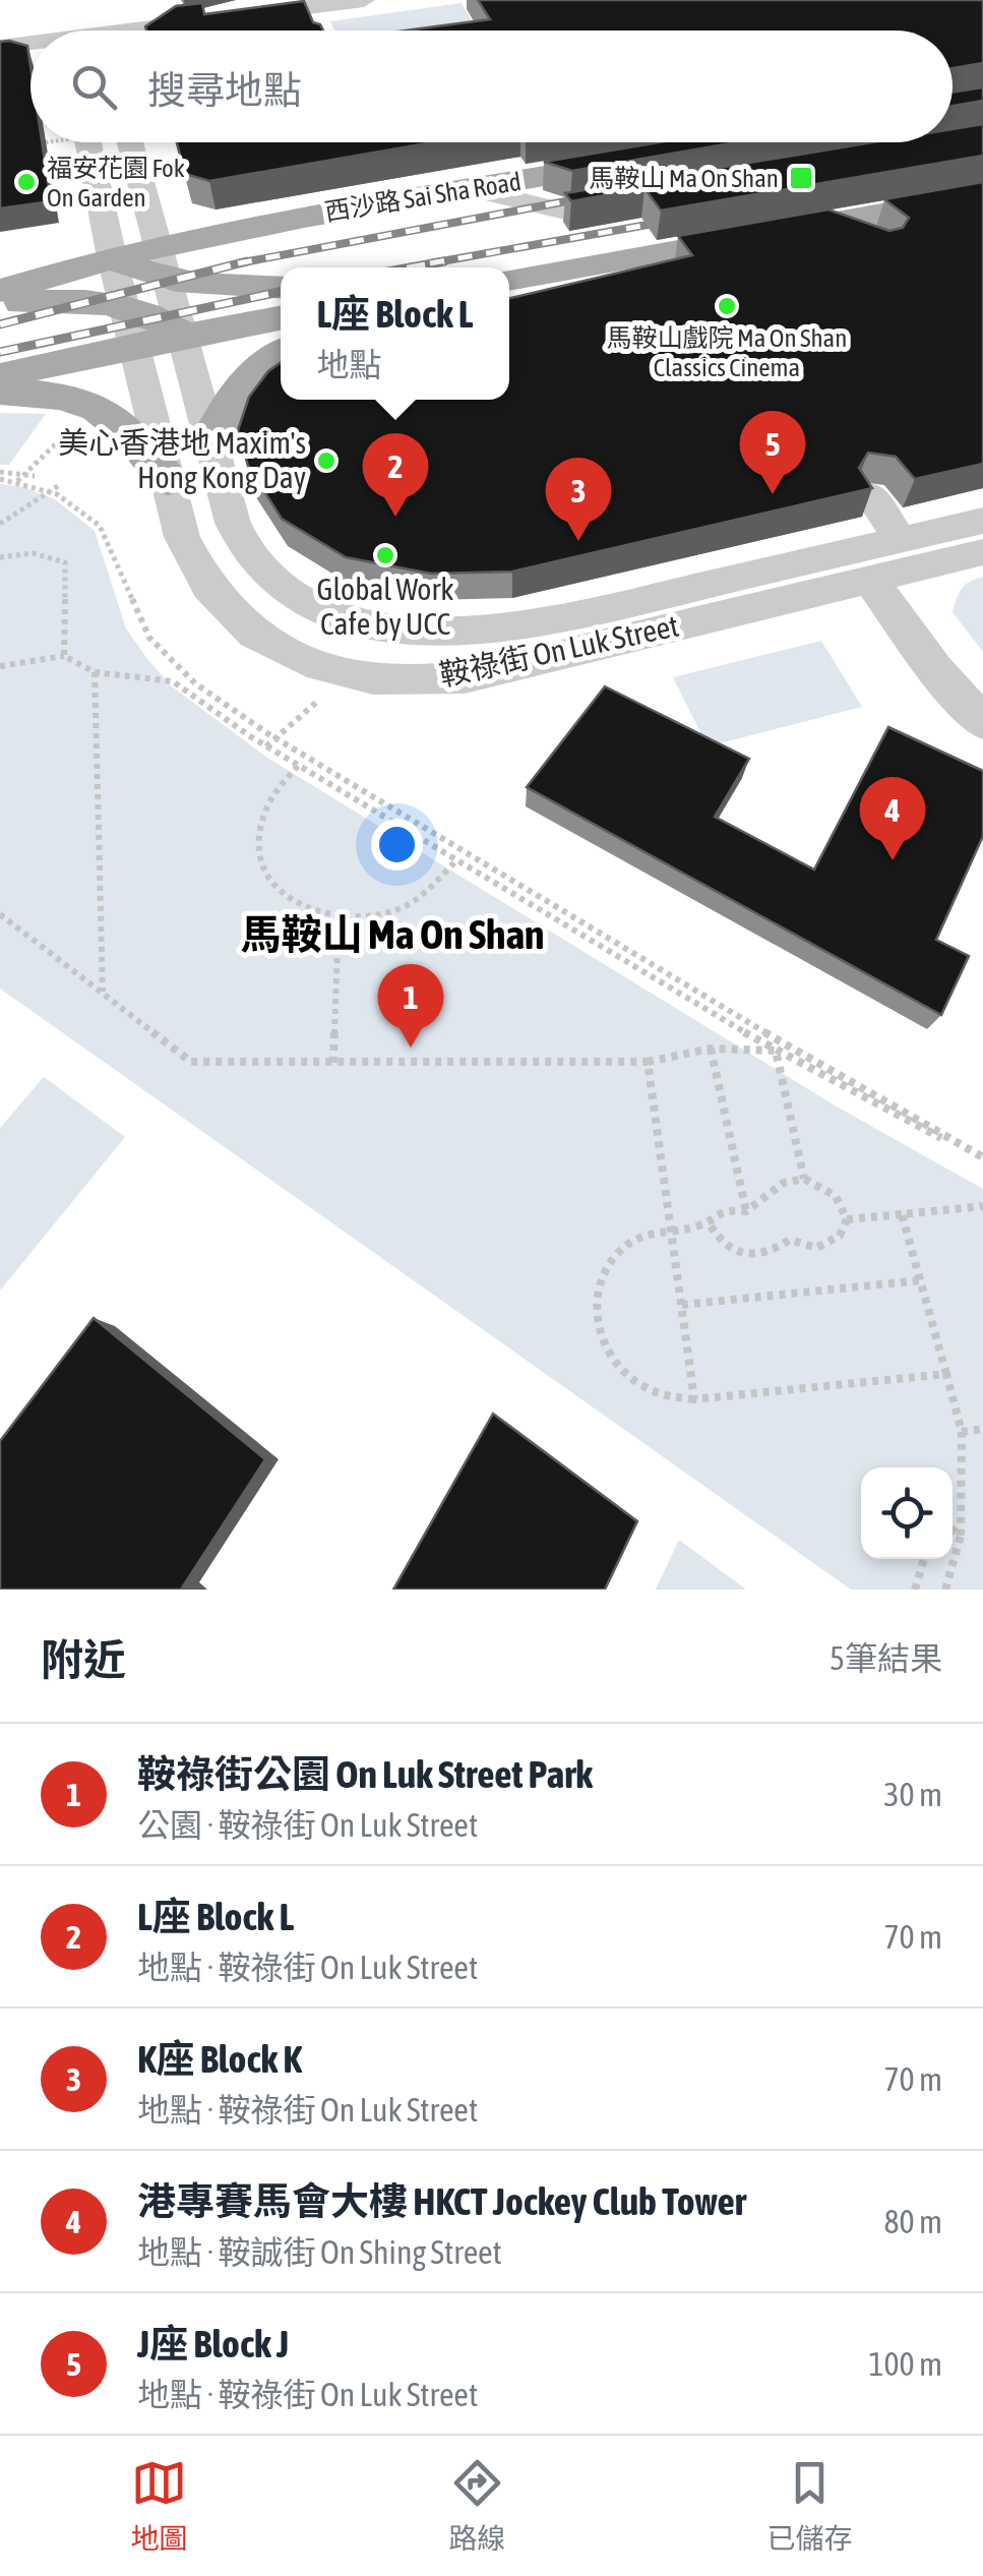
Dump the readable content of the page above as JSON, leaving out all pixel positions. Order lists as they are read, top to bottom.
{
  "streets": {
    "main road": ["西沙路 Sai Sha Road"],
    "street": ["鞍祿街 On Luk Street"]
  },
  "crossings": [
    ["西沙路 Sai Sha Road", "鞍祿街 On Luk Street"]
  ],
  "districts": ["馬鞍山 Ma On Shan"],
  "places": {
    "transit": ["馬鞍山 Ma On Shan"],
    "other": [
      "福安花園 Fok On Garden",
      "馬鞍山戲院 Ma On Shan Classics Cinema",
      "美心香港地 Maxim's Hong Kong Day",
      "Global Work Cafe by UCC"
    ]
  },
  "page": {
    "search": "搜尋地點",
    "popup": ["L座 Block L", "地點"],
    "pins": [
      "5",
      "2",
      "3",
      "4",
      "1"
    ],
    "heading": ["附近", "5筆結果"],
    "list": [
      {
        "mark": "1",
        "name": "鞍祿街公園 On Luk Street Park",
        "note": "公園 · 鞍祿街 On Luk Street",
        "value": "30 m"
      },
      {
        "mark": "2",
        "name": "L座 Block L",
        "note": "地點 · 鞍祿街 On Luk Street",
        "value": "70 m"
      },
      {
        "mark": "3",
        "name": "K座 Block K",
        "note": "地點 · 鞍祿街 On Luk Street",
        "value": "70 m"
      },
      {
        "mark": "4",
        "name": "港專賽馬會大樓 HKCT Jockey Club Tower",
        "note": "地點 · 鞍誠街 On Shing Street",
        "value": "80 m"
      },
      {
        "mark": "5",
        "name": "J座 Block J",
        "note": "地點 · 鞍祿街 On Luk Street",
        "value": "100 m"
      }
    ],
    "nav": ["地圖", "路線", "已儲存"]
  }
}
